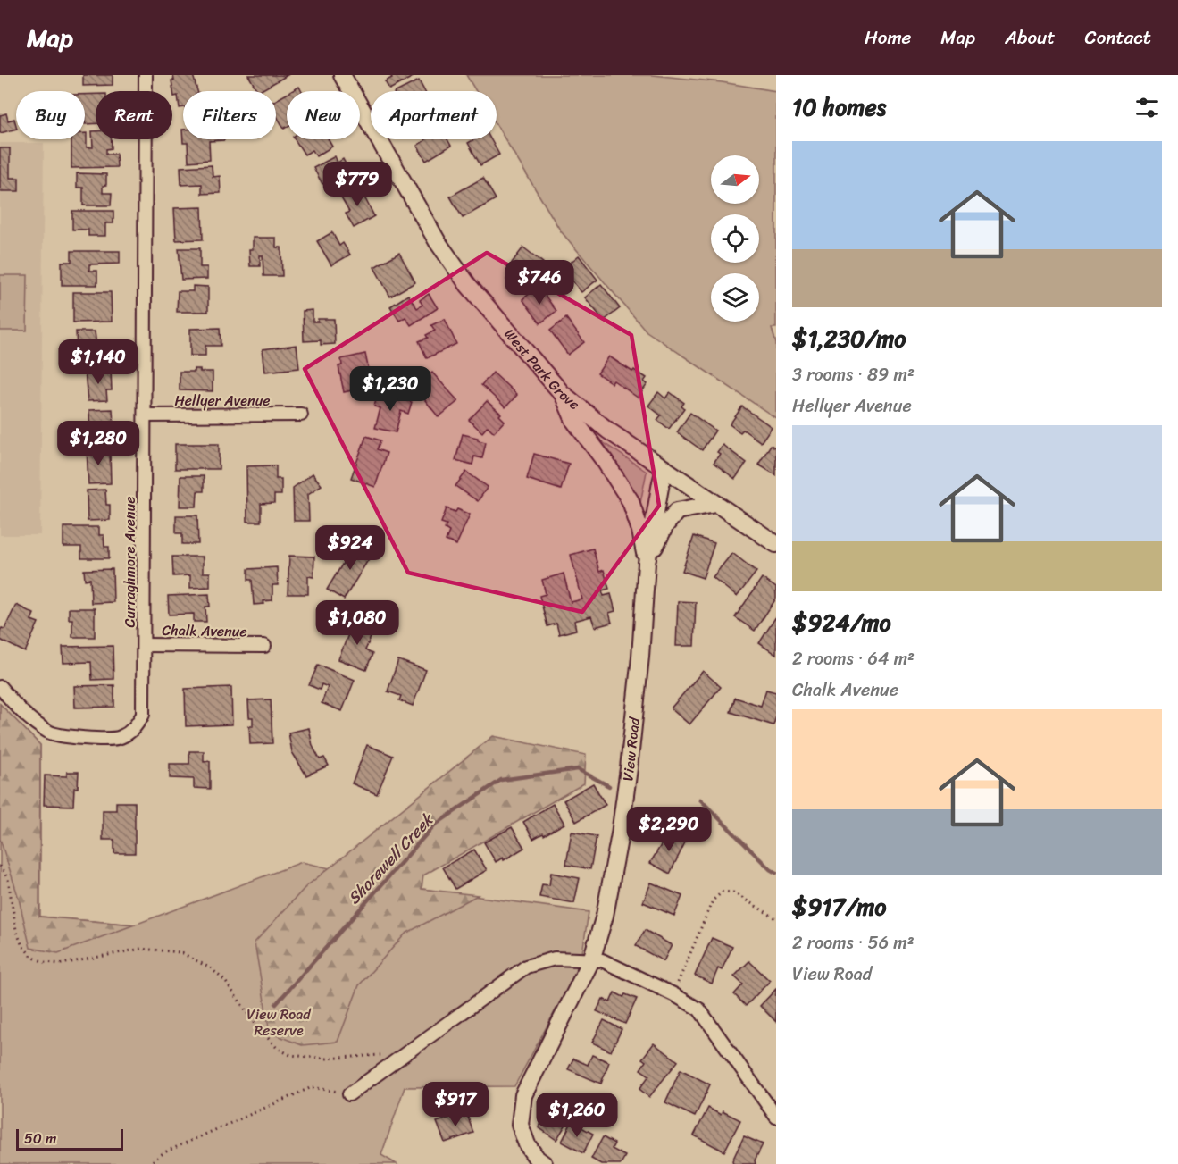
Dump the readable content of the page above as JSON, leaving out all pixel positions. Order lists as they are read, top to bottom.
{
  "streets": {
    "street": [
      "West Park Grove",
      "Hellyer Avenue",
      "Curraghmore Avenue",
      "Chalk Avenue",
      "View Road"
    ]
  },
  "crossings": [
    ["West Park Grove", "View Road"],
    ["Hellyer Avenue", "Curraghmore Avenue"],
    ["Curraghmore Avenue", "Chalk Avenue"]
  ],
  "water": ["Shorewell Creek"],
  "parks": ["View Road Reserve"],
  "scale_bar": "50 m",
  "north": "right",
  "page": {
    "header": "Map",
    "nav": [
      "Home",
      "Map",
      "About",
      "Contact"
    ],
    "heading": "10 homes",
    "chip": [
      "Buy",
      "Rent",
      "Filters",
      "New",
      "Apartment"
    ],
    "list": [
      {
        "name": "$1,230/mo",
        "note": "3 rooms · 89 m² · Hellyer Avenue"
      },
      {
        "name": "$924/mo",
        "note": "2 rooms · 64 m² · Chalk Avenue"
      },
      {
        "name": "$917/mo",
        "note": "2 rooms · 56 m² · View Road"
      }
    ],
    "price": [
      "$779",
      "$746",
      "$1,140",
      "$1,230",
      "$1,280",
      "$924",
      "$1,080",
      "$2,290",
      "$917",
      "$1,260"
    ],
    "scale": "50 m"
  }
}
